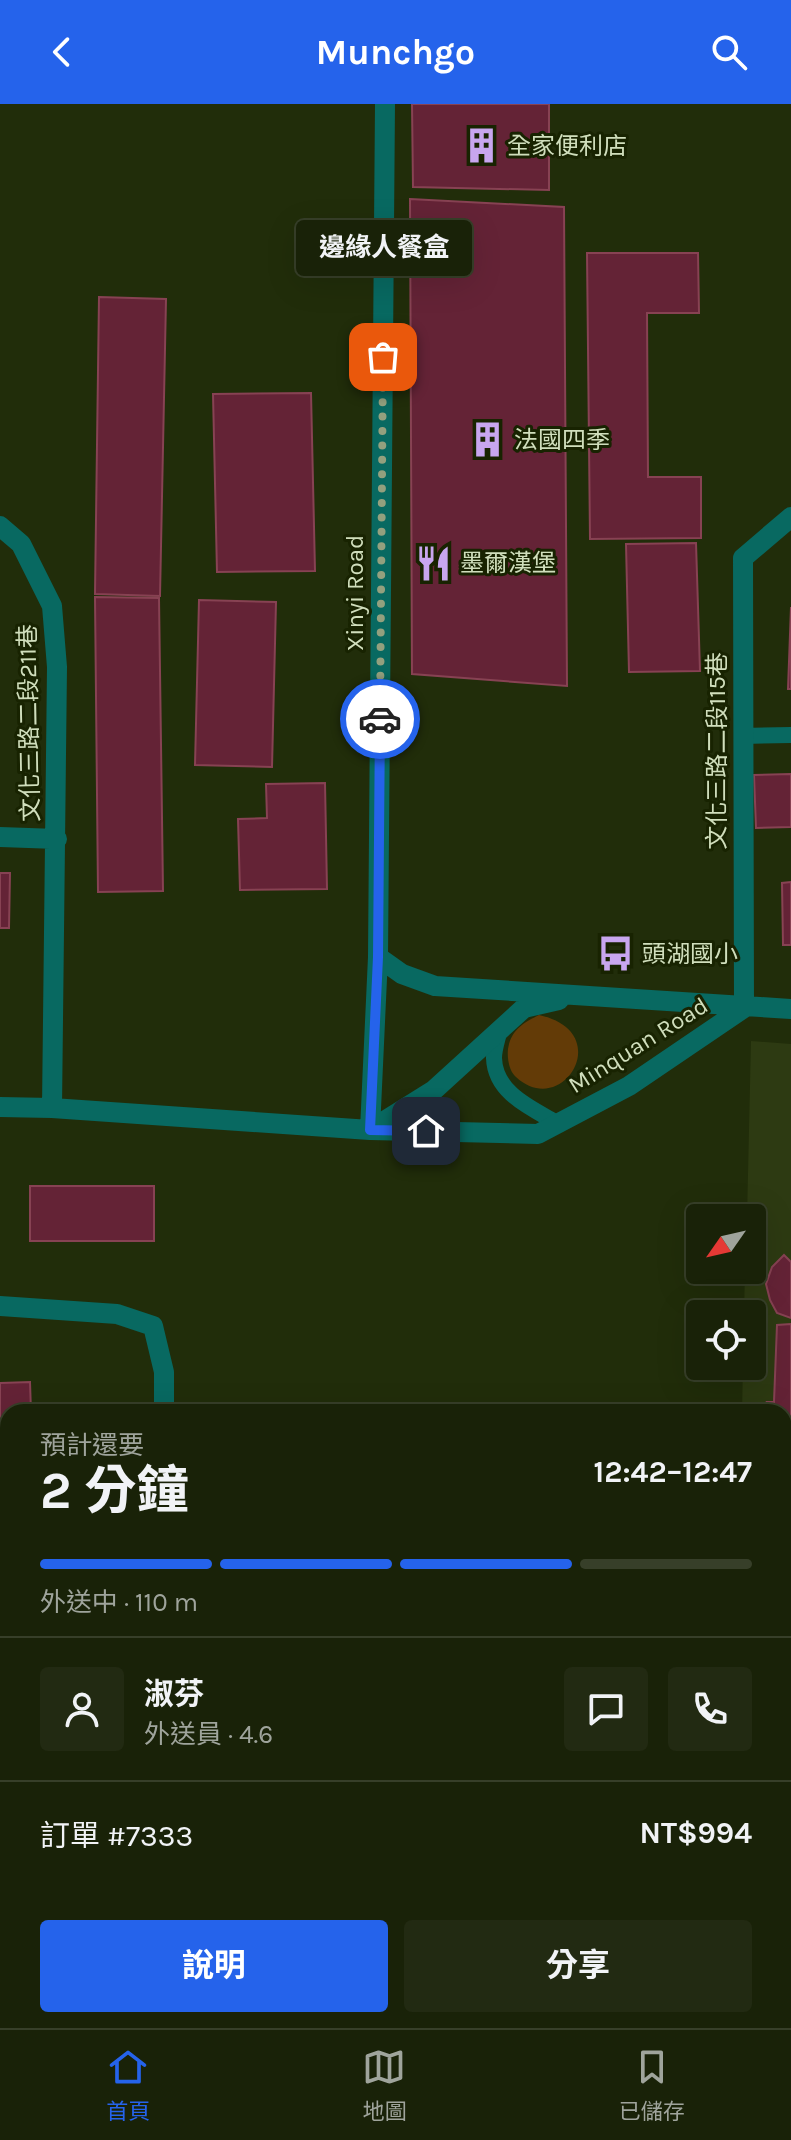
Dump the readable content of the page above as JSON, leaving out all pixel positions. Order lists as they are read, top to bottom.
{
  "streets": {
    "street": [
      "Xinyi Road",
      "文化三路二段211巷",
      "文化三路二段115巷",
      "Minquan Road"
    ]
  },
  "crossings": [
    ["Xinyi Road", "Minquan Road"],
    ["文化三路二段211巷", "Minquan Road"],
    ["文化三路二段115巷", "Minquan Road"]
  ],
  "places": {
    "building": ["全家便利店", "法國四季"],
    "other": ["邊緣人餐盒"],
    "restaurant": ["墨爾漢堡"],
    "bus stop": ["頭湖國小"]
  },
  "north": "bottom left",
  "page": {
    "header": "Munchgo",
    "bubble": "邊緣人餐盒",
    "heading": ["2 分鐘", "預計還要", "12:42–12:47"],
    "panel": [
      "淑芬",
      "外送員 · 4.6",
      "訂單 #7333",
      "NT$994"
    ],
    "bar": "外送中 · 110 m",
    "buttons": ["說明", "分享"],
    "tabs": ["首頁", "地圖", "已儲存"]
  }
}
